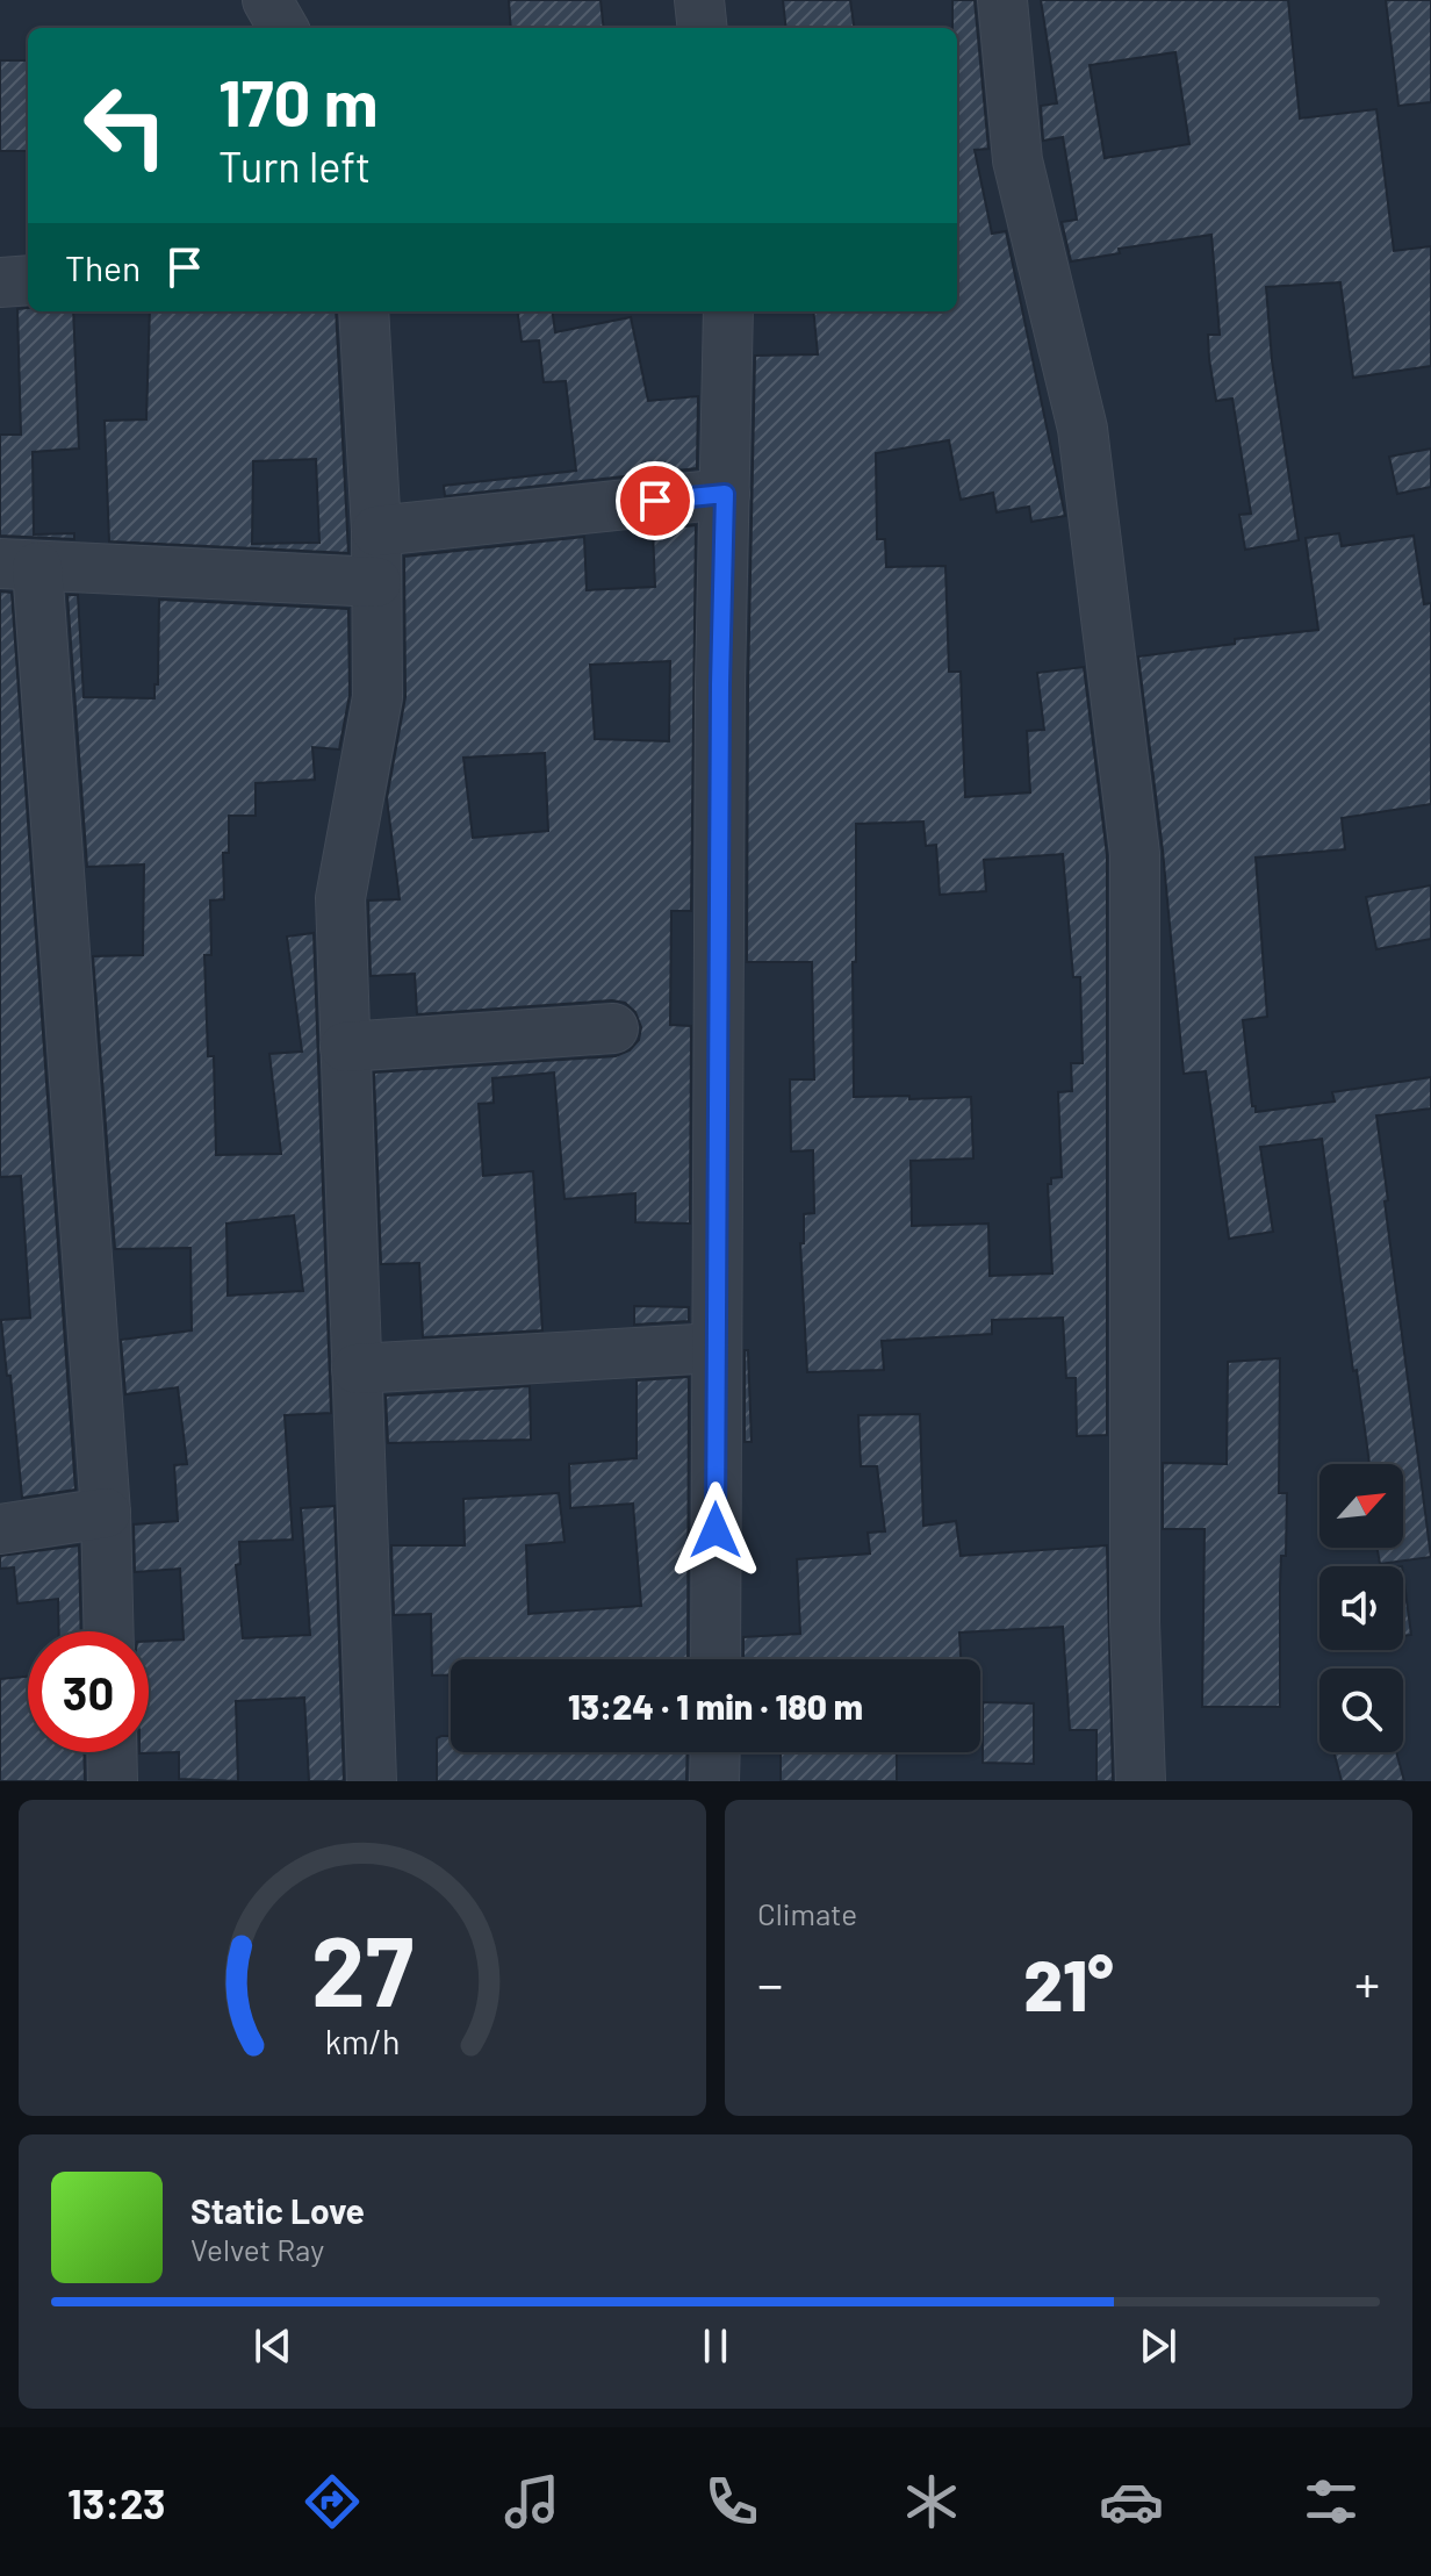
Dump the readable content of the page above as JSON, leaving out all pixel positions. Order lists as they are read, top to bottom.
{
  "north": "top right",
  "page": {
    "turn": ["170 m", "Turn left"],
    "then": "Then",
    "limit": "30",
    "trip": "13:24 · 1 min · 180 m",
    "tile": "Climate",
    "heat": ["−", "21°", "+"],
    "song": ["Static Love", "Velvet Ray"],
    "tabs": "13:23",
    "gauge": ["27", "km/h"]
  }
}
